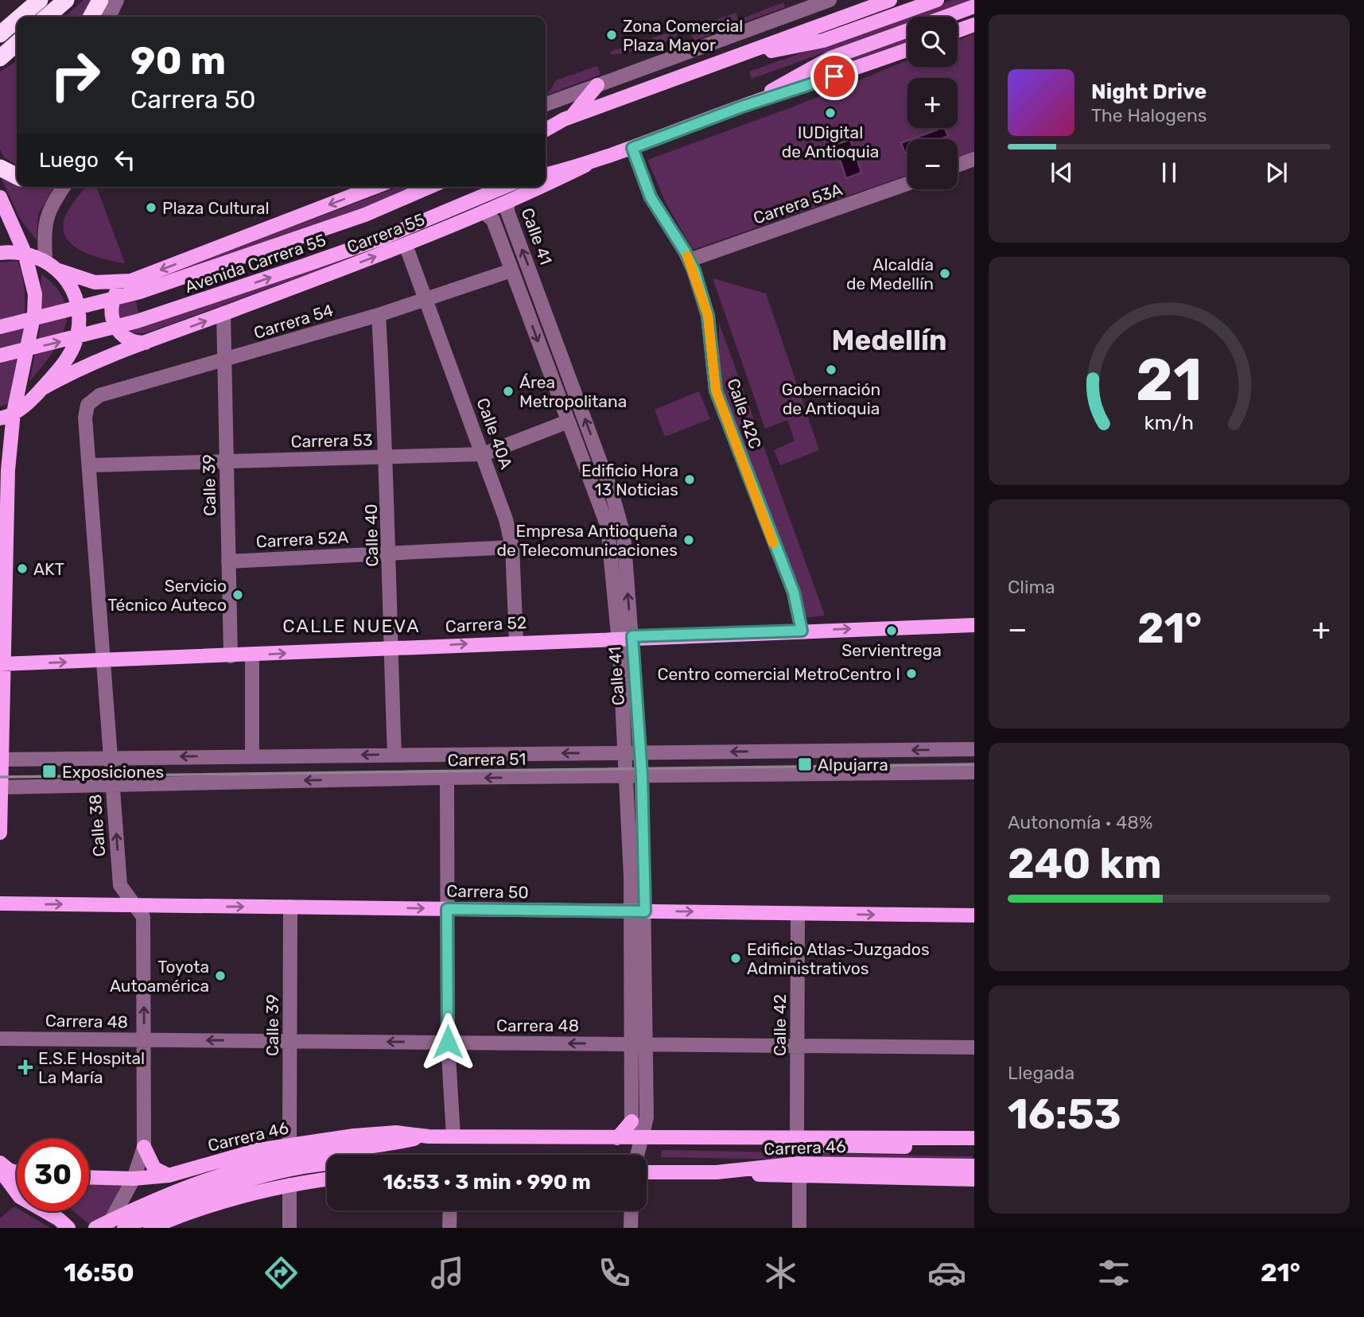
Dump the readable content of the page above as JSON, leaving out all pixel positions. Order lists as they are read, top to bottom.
{
  "streets": {
    "main road": [
      "Carrera 55",
      "Avenida Carrera 55",
      "Carrera 52",
      "Carrera 50",
      "Carrera 46"
    ],
    "street": [
      "Carrera 53A",
      "Calle 41",
      "Carrera 54",
      "Calle 42C",
      "Calle 40A",
      "Carrera 53",
      "Calle 39",
      "Calle 40",
      "Carrera 52A",
      "Carrera 51",
      "Calle 38",
      "Carrera 48",
      "Calle 42"
    ]
  },
  "crossings": [
    ["Carrera 53A", "Calle 42C"],
    ["Carrera 55", "Calle 41"],
    ["Carrera 55", "Calle 40A"],
    ["Carrera 55", "Calle 39"],
    ["Calle 41", "Carrera 54"],
    ["Calle 41", "Carrera 53"],
    ["Calle 41", "Carrera 52"],
    ["Calle 41", "Carrera 51"],
    ["Calle 41", "Carrera 50"],
    ["Calle 41", "Carrera 48"],
    ["Calle 41", "Carrera 46"],
    ["Carrera 54", "Calle 40A"],
    ["Carrera 54", "Calle 39"],
    ["Carrera 54", "Calle 40"],
    ["Carrera 54", "Calle 38"],
    ["Calle 42C", "Carrera 52"],
    ["Calle 40A", "Carrera 53"],
    ["Calle 40A", "Carrera 52A"],
    ["Calle 40A", "Carrera 52"],
    ["Carrera 53", "Calle 39"],
    ["Carrera 53", "Calle 40"],
    ["Carrera 53", "Calle 38"],
    ["Calle 39", "Carrera 52A"],
    ["Calle 39", "Carrera 52"],
    ["Calle 39", "Carrera 50"],
    ["Calle 39", "Carrera 48"],
    ["Calle 39", "Carrera 46"],
    ["Calle 40", "Carrera 52A"],
    ["Calle 40", "Carrera 52"],
    ["Calle 40", "Carrera 51"],
    ["Carrera 52", "Calle 38"],
    ["Carrera 51", "Calle 38"],
    ["Calle 38", "Carrera 50"],
    ["Calle 38", "Carrera 48"],
    ["Calle 38", "Carrera 46"],
    ["Carrera 50", "Calle 42"],
    ["Carrera 48", "Calle 42"],
    ["Calle 42", "Carrera 46"]
  ],
  "one_way": [
    "Carrera 52",
    "Carrera 51",
    "Carrera 50",
    "Carrera 48"
  ],
  "districts": ["Medellín", "CALLE NUEVA"],
  "places": {
    "other": [
      "Zona Comercial Plaza Mayor",
      "IUDigital de Antioquia",
      "Plaza Cultural",
      "Alcaldía de Medellín",
      "Gobernación de Antioquia",
      "Área Metropolitana",
      "Edificio Hora 13 Noticias",
      "Empresa Antioqueña de Telecomunicaciones",
      "AKT",
      "Servicio Técnico Auteco",
      "Servientrega",
      "Centro comercial MetroCentro I",
      "Edificio Atlas-Juzgados Administrativos",
      "Toyota Autoamérica"
    ],
    "transit": ["Alpujarra", "Exposiciones"],
    "health": ["E.S.E Hospital La María"]
  },
  "page": {
    "map_buttons": ["+", "−"],
    "turn": ["90 m", "Carrera 50"],
    "song": ["Night Drive", "The Halogens"],
    "then": "Luego",
    "tile": [
      "Clima",
      ["Autonomía · 48%", "240 km"],
      ["Llegada", "16:53"]
    ],
    "heat": ["−", "21°", "+"],
    "limit": "30",
    "trip": "16:53 · 3 min · 990 m",
    "tabs": ["16:50", "21°"],
    "gauge": ["21", "km/h"]
  }
}
